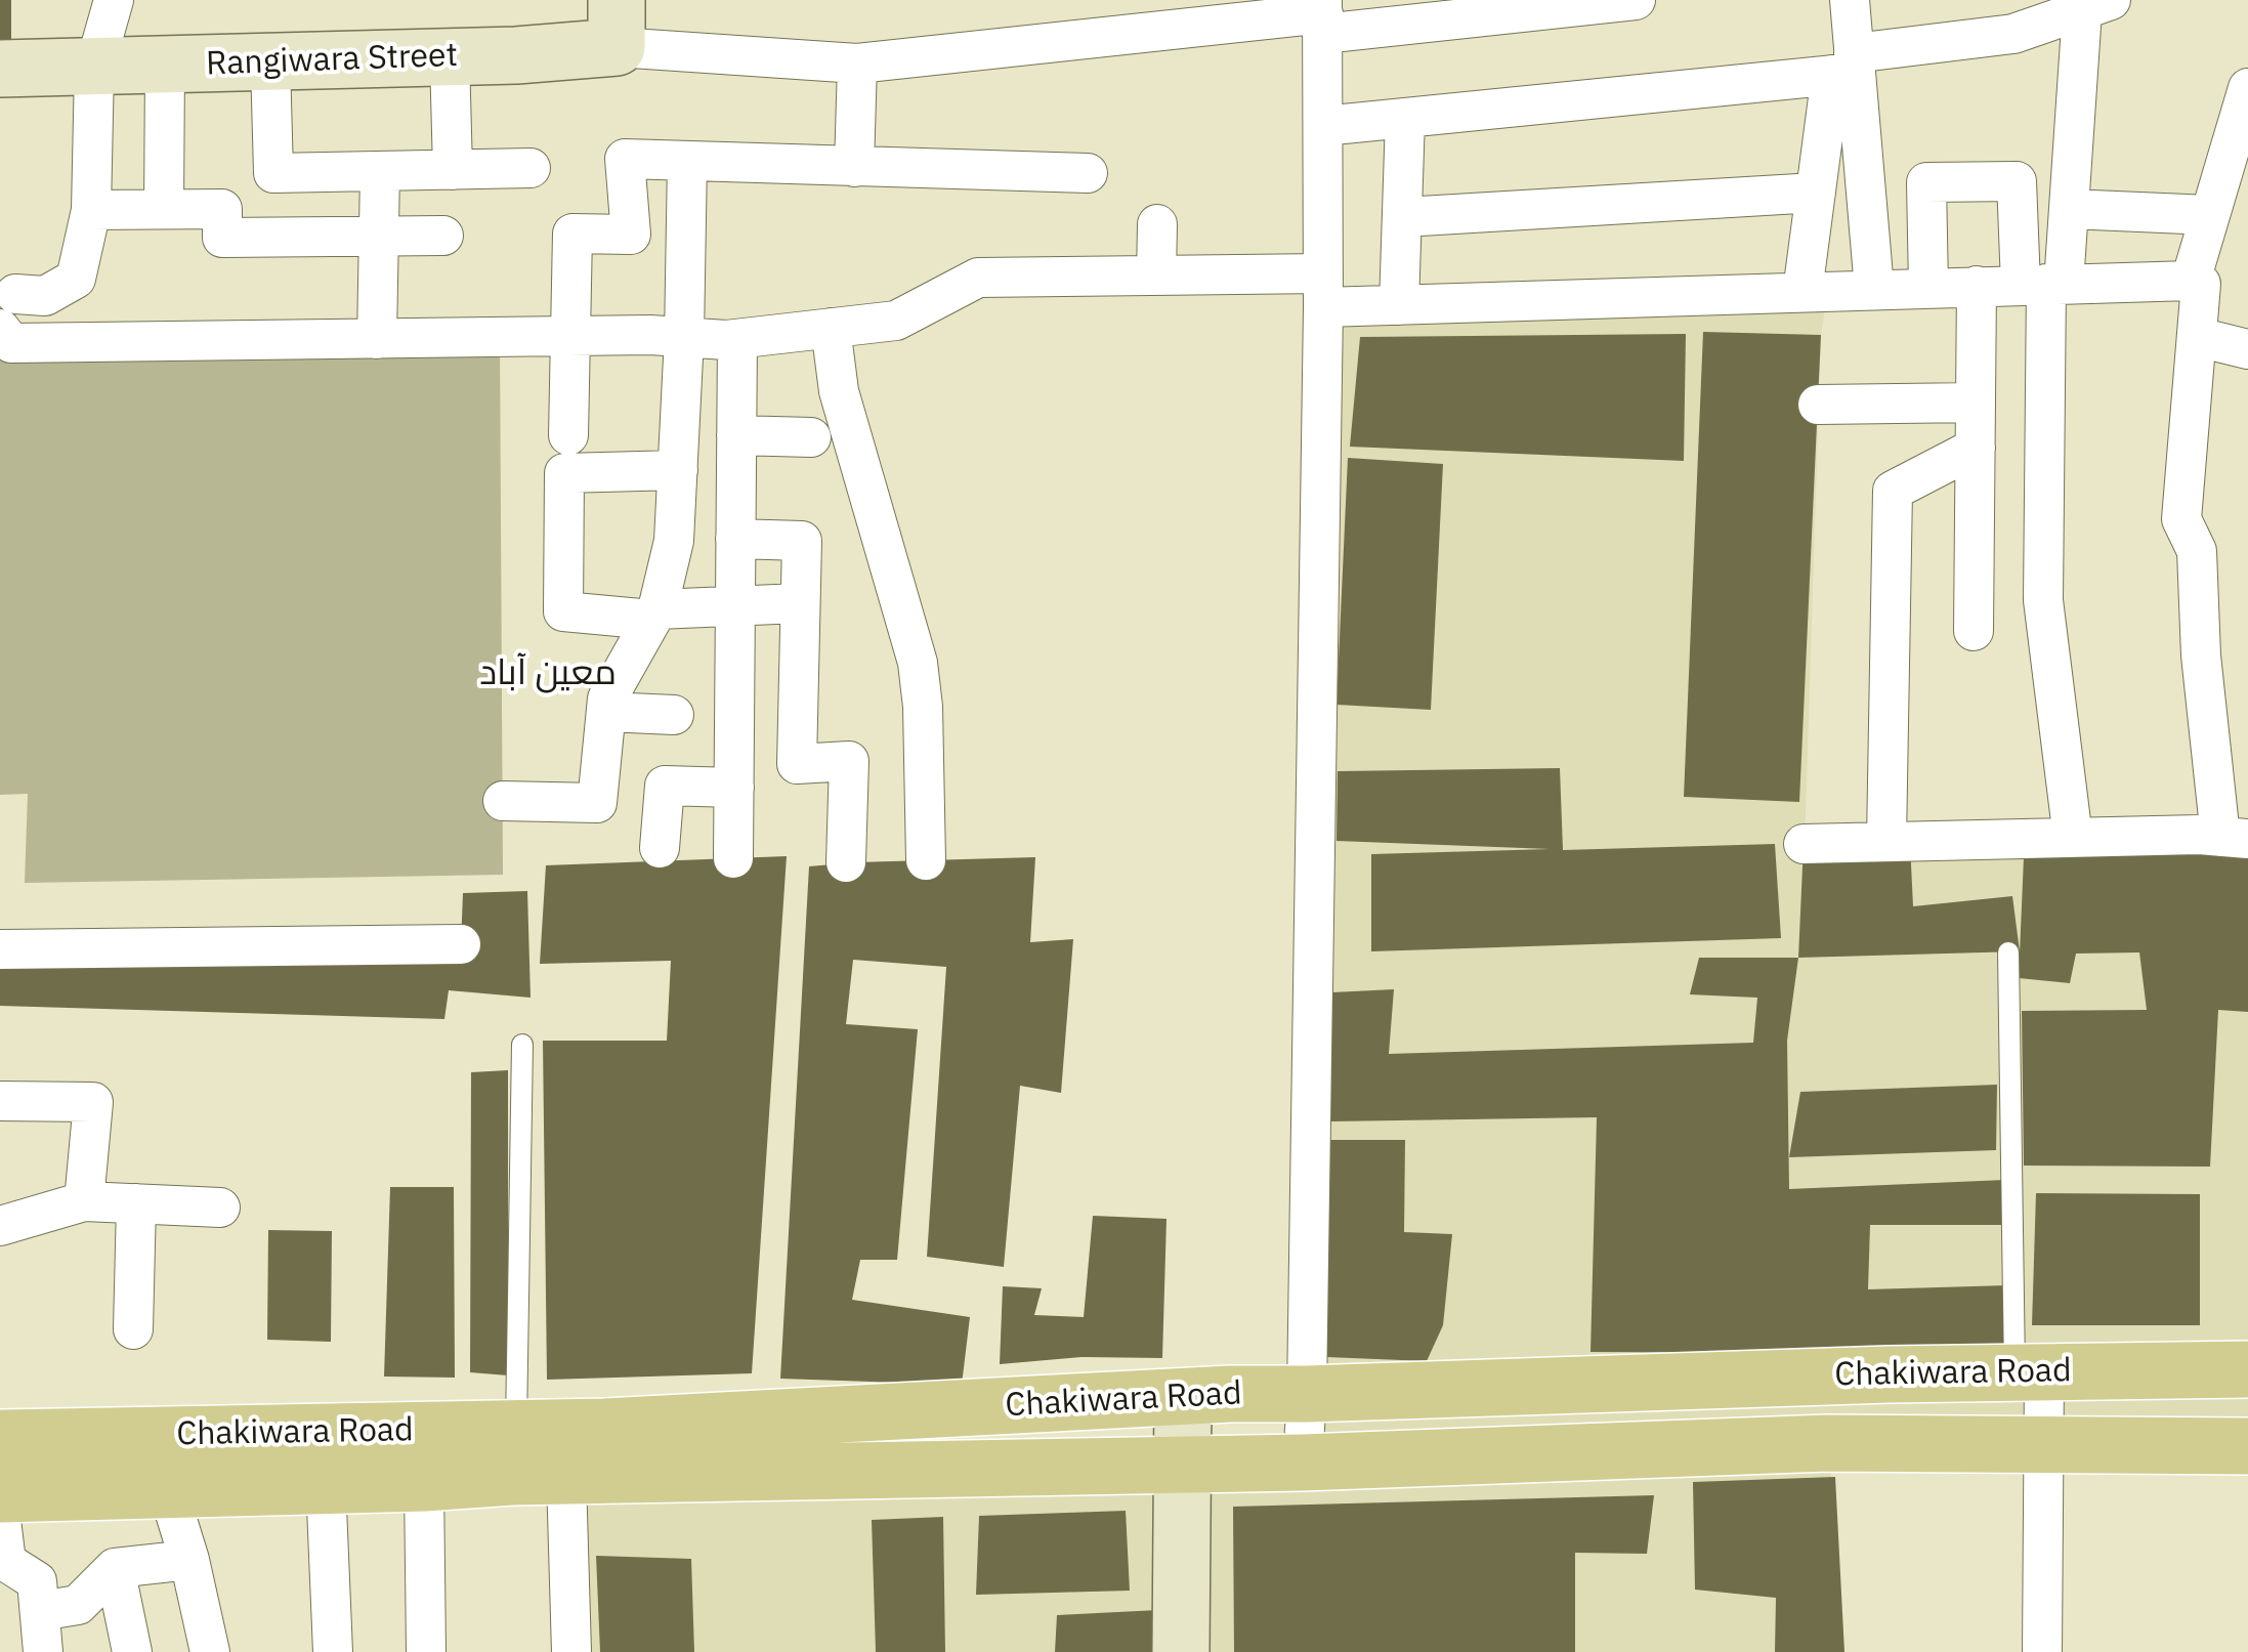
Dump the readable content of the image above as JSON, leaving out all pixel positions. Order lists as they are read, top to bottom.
{
  "streets": {
    "main road": ["Chakiwara Road"],
    "street": ["Rangiwara Street"]
  },
  "districts": ["معین آباد"]
}
